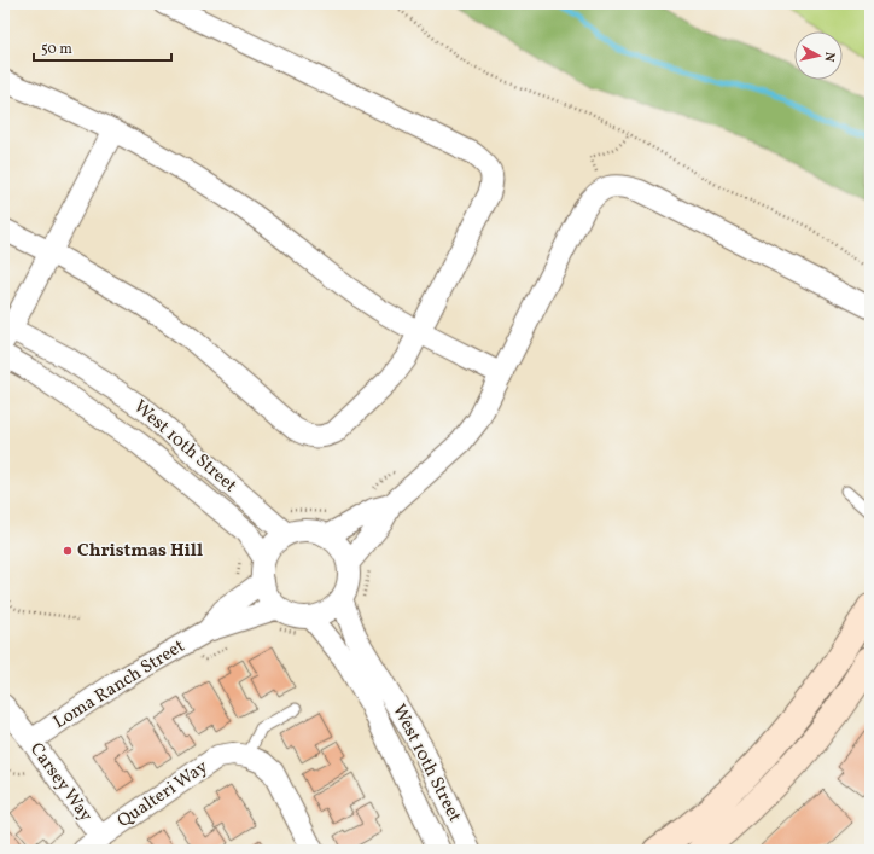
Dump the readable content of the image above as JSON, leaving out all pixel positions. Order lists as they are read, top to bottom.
{
  "streets": {
    "street": [
      "West 10th Street",
      "Loma Ranch Street",
      "Carsey Way",
      "Qualteri Way"
    ]
  },
  "crossings": [
    ["West 10th Street", "Loma Ranch Street"],
    ["Loma Ranch Street", "Carsey Way"],
    ["Carsey Way", "Qualteri Way"]
  ],
  "places": ["Christmas Hill"],
  "scale_bar": "50 m",
  "north": "right"
}
